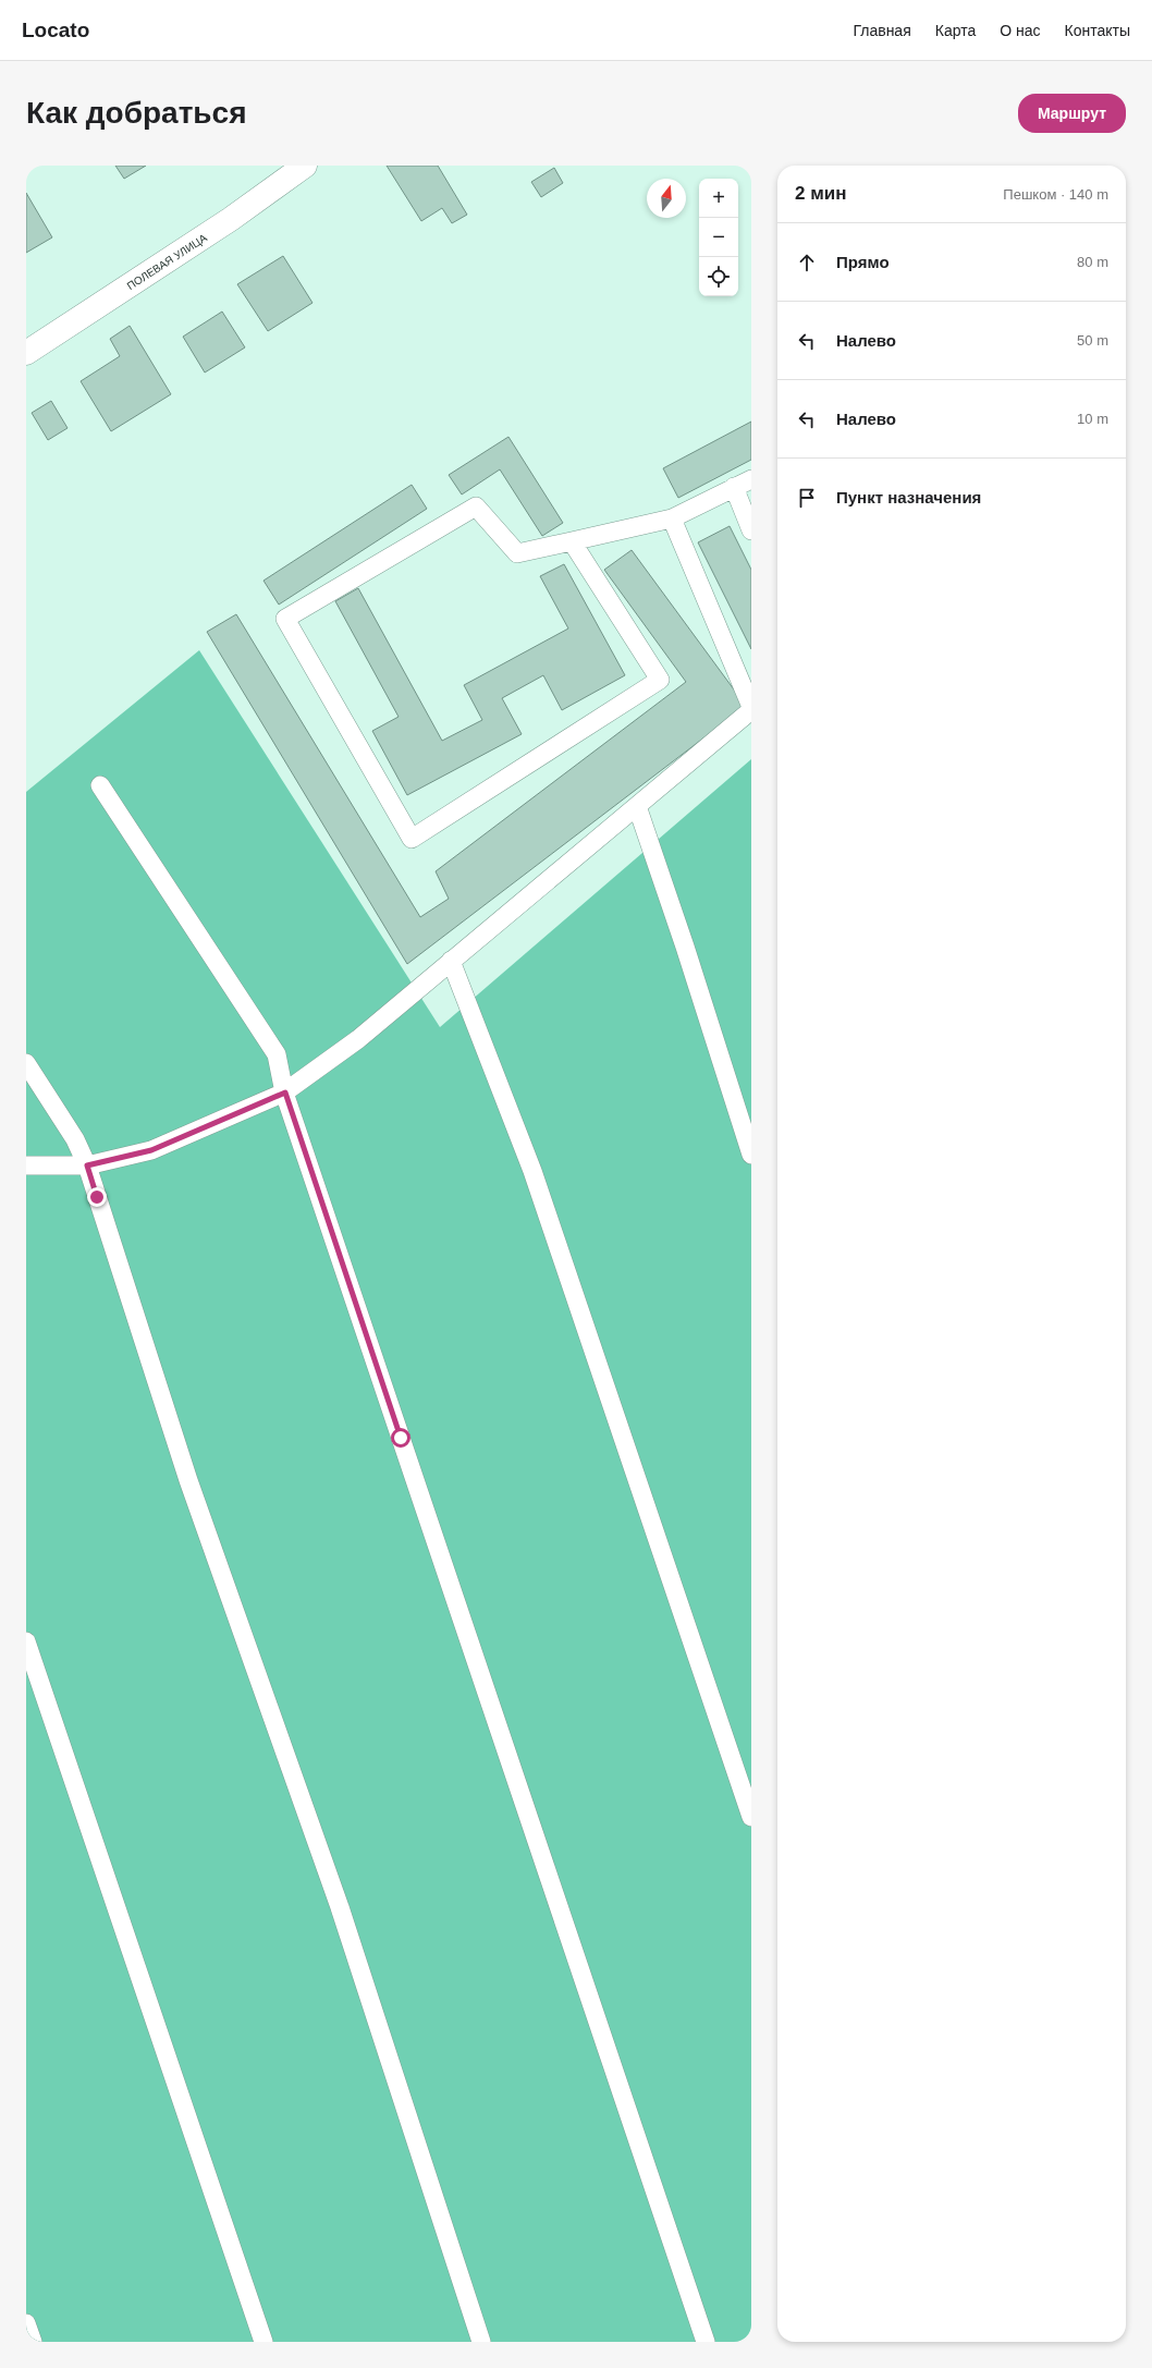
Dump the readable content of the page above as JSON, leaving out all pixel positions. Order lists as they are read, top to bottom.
{
  "streets": {
    "street": ["ПОЛЕВАЯ УЛИЦА"]
  },
  "north": "top",
  "page": {
    "header": "Locato",
    "nav": [
      "Главная",
      "Карта",
      "О нас",
      "Контакты"
    ],
    "buttons": "Маршрут",
    "title": "Как добраться",
    "heading": ["2 мин", "Пешком · 140 m"],
    "map_buttons": ["+", "−"],
    "list": [
      ["Прямо", "80 m"],
      ["Налево", "50 m"],
      ["Налево", "10 m"],
      "Пункт назначения"
    ]
  }
}
